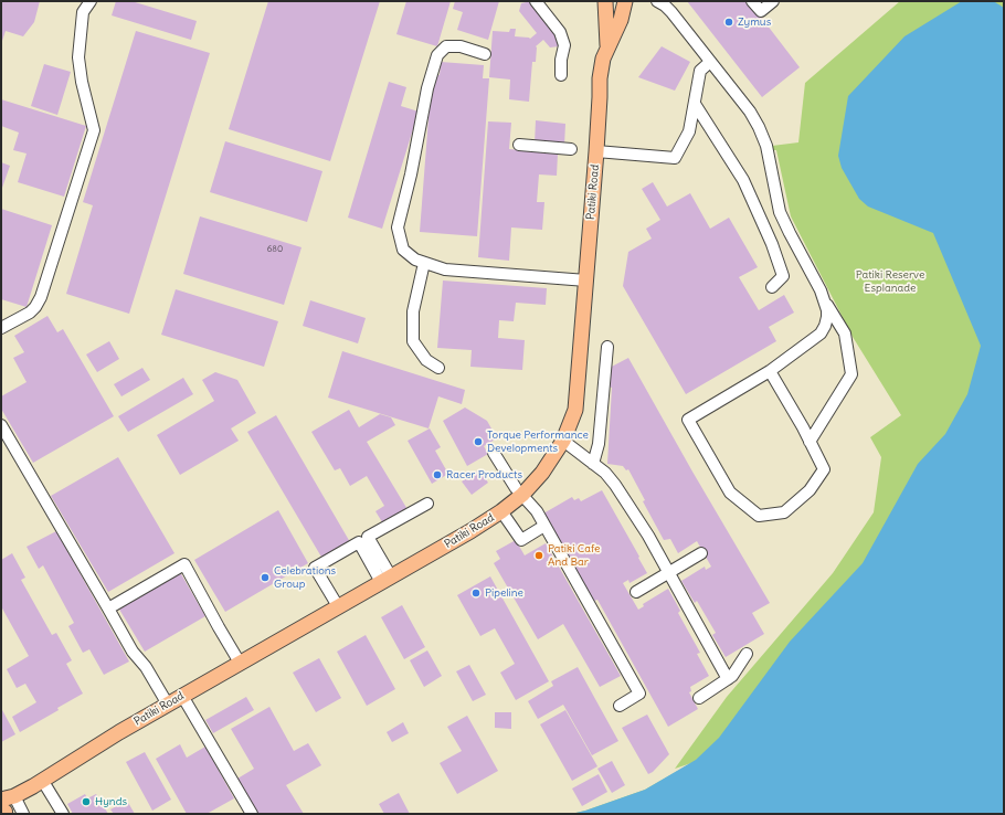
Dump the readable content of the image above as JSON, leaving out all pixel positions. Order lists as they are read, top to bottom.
{
  "streets": {
    "main road": ["Patiki Road"]
  },
  "parks": ["Patiki Reserve Esplanade"],
  "places": [
    "Zymus",
    "Torque Performance Developments",
    "Racer Products",
    "Patiki Cafe And Bar",
    "Celebrations Group",
    "Pipeline",
    "Hynds"
  ],
  "house_numbers": ["680"]
}
